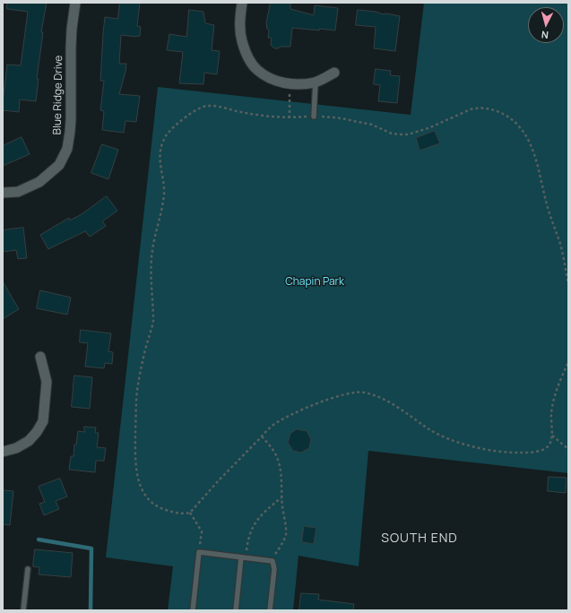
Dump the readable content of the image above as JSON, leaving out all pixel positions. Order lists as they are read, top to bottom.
{
  "streets": {
    "street": ["Blue Ridge Drive"]
  },
  "districts": ["SOUTH END"],
  "parks": ["Chapin Park"],
  "north": "bottom"
}
